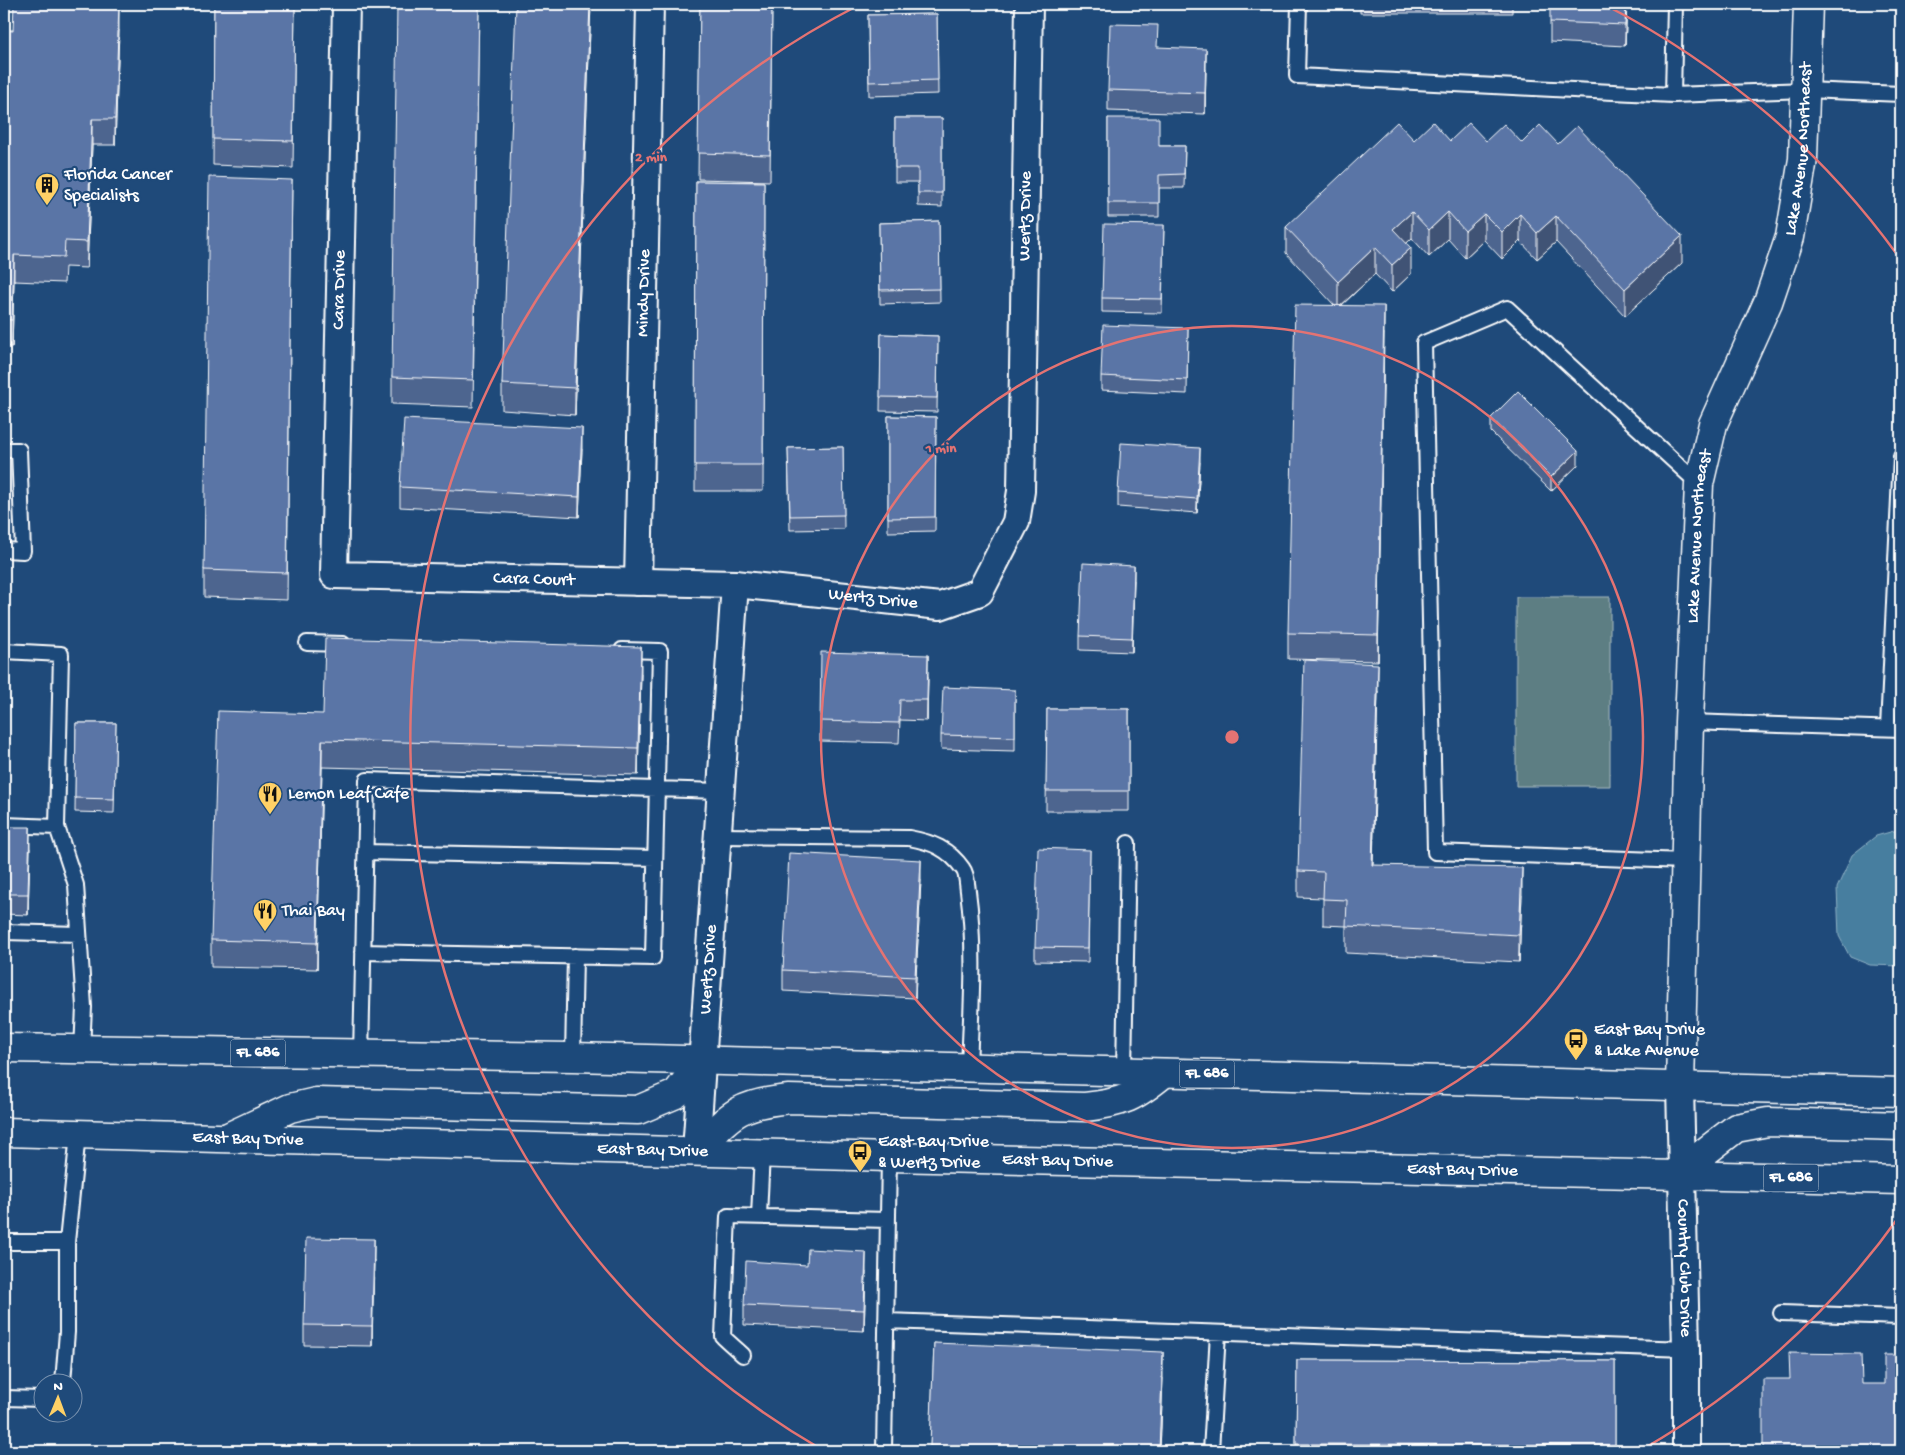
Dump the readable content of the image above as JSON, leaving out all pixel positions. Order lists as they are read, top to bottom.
{
  "streets": {
    "main road": ["Lake Avenue Northeast", "FL 686", "East Bay Drive"],
    "street": [
      "Wertz Drive",
      "Cara Drive",
      "Mindy Drive",
      "Cara Court",
      "Country Club Drive"
    ]
  },
  "crossings": [
    ["Lake Avenue Northeast", "FL 686"],
    ["Lake Avenue Northeast", "Country Club Drive"],
    ["Wertz Drive", "Cara Court"],
    ["Wertz Drive", "FL 686"],
    ["Wertz Drive", "East Bay Drive"],
    ["Cara Drive", "Cara Court"],
    ["Mindy Drive", "Cara Court"],
    ["FL 686", "Country Club Drive"],
    ["East Bay Drive", "Country Club Drive"]
  ],
  "places": {
    "building": ["Florida Cancer Specialists"],
    "restaurant": ["Lemon Leaf Cafe", "Thai Bay"],
    "bus stop": ["East Bay Drive & Lake Avenue", "East Bay Drive & Wertz Drive"]
  },
  "north": "top",
  "rings": ["2 min", "1 min"]
}
